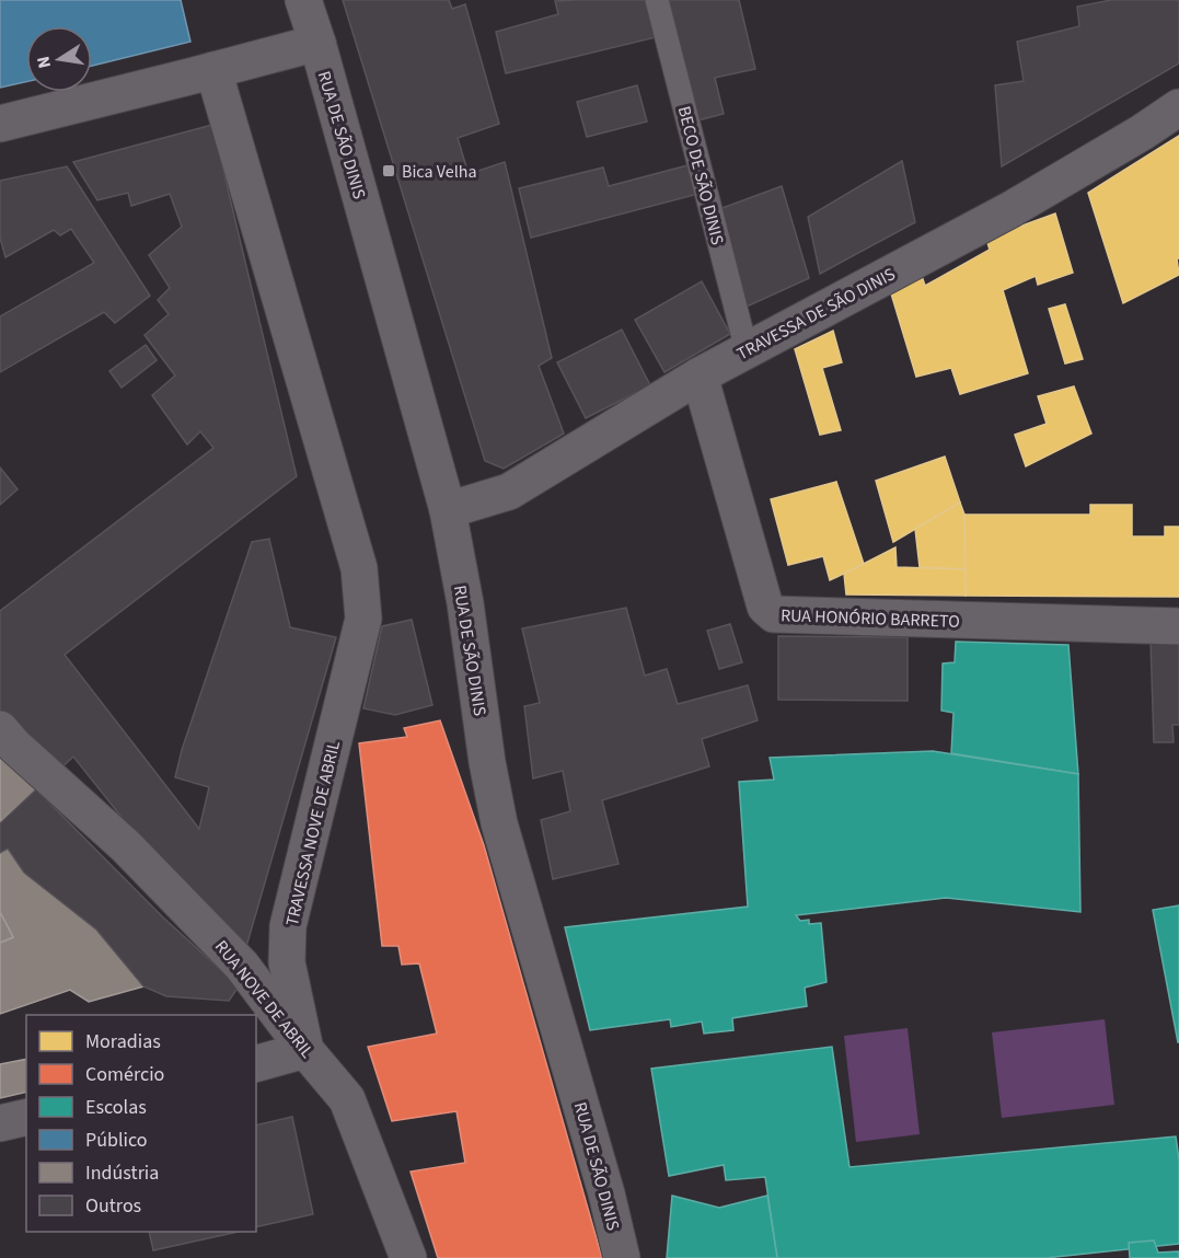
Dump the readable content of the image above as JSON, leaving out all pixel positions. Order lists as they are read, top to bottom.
{
  "streets": {
    "street": [
      "RUA DE SÃO DINIS",
      "TRAVESSA DE SÃO DINIS",
      "RUA HONÓRIO BARRETO",
      "TRAVESSA NOVE DE ABRIL",
      "RUA NOVE DE ABRIL"
    ],
    "lane": ["BECO DE SÃO DINIS"]
  },
  "crossings": [
    ["RUA DE SÃO DINIS", "TRAVESSA DE SÃO DINIS"],
    ["BECO DE SÃO DINIS", "TRAVESSA DE SÃO DINIS"],
    ["TRAVESSA DE SÃO DINIS", "RUA HONÓRIO BARRETO"],
    ["TRAVESSA NOVE DE ABRIL", "RUA NOVE DE ABRIL"]
  ],
  "places": {
    "transit": ["Bica Velha"]
  },
  "legend": [
    "Moradias",
    "Comércio",
    "Escolas",
    "Público",
    "Indústria",
    "Outros"
  ],
  "north": "left"
}
